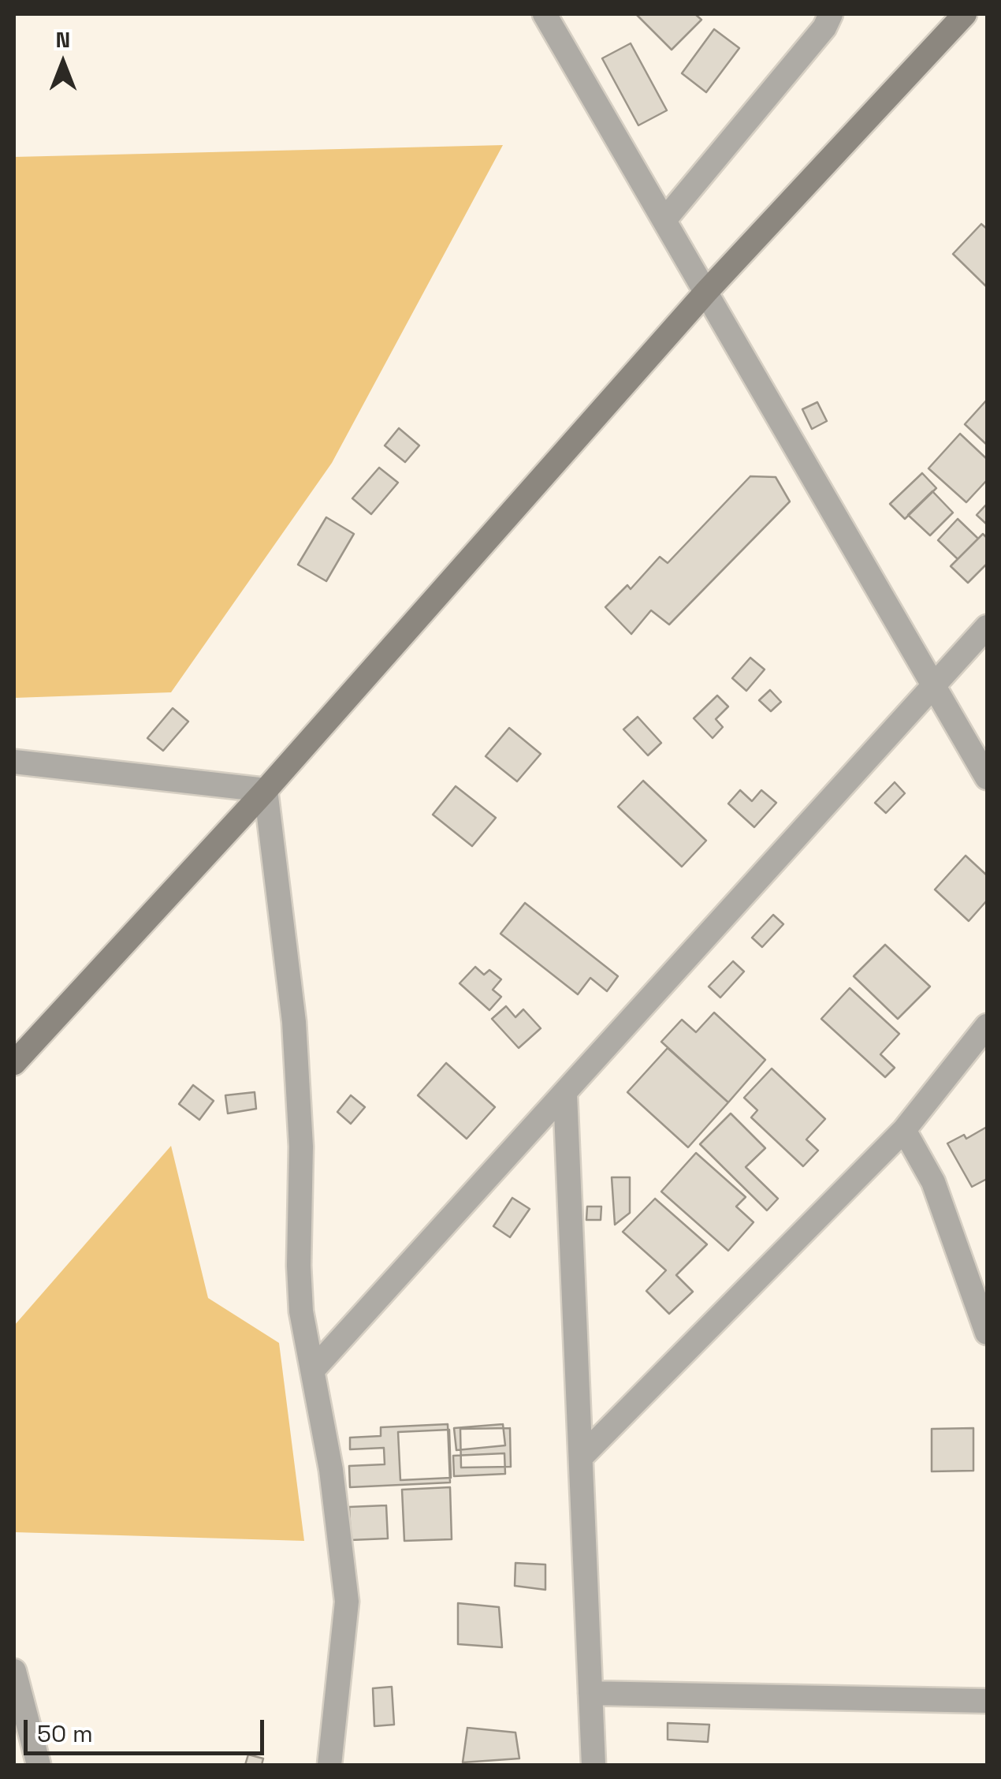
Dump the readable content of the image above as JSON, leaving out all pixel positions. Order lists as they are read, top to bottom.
{
  "scale_bar": "50 m",
  "north": "top"
}
